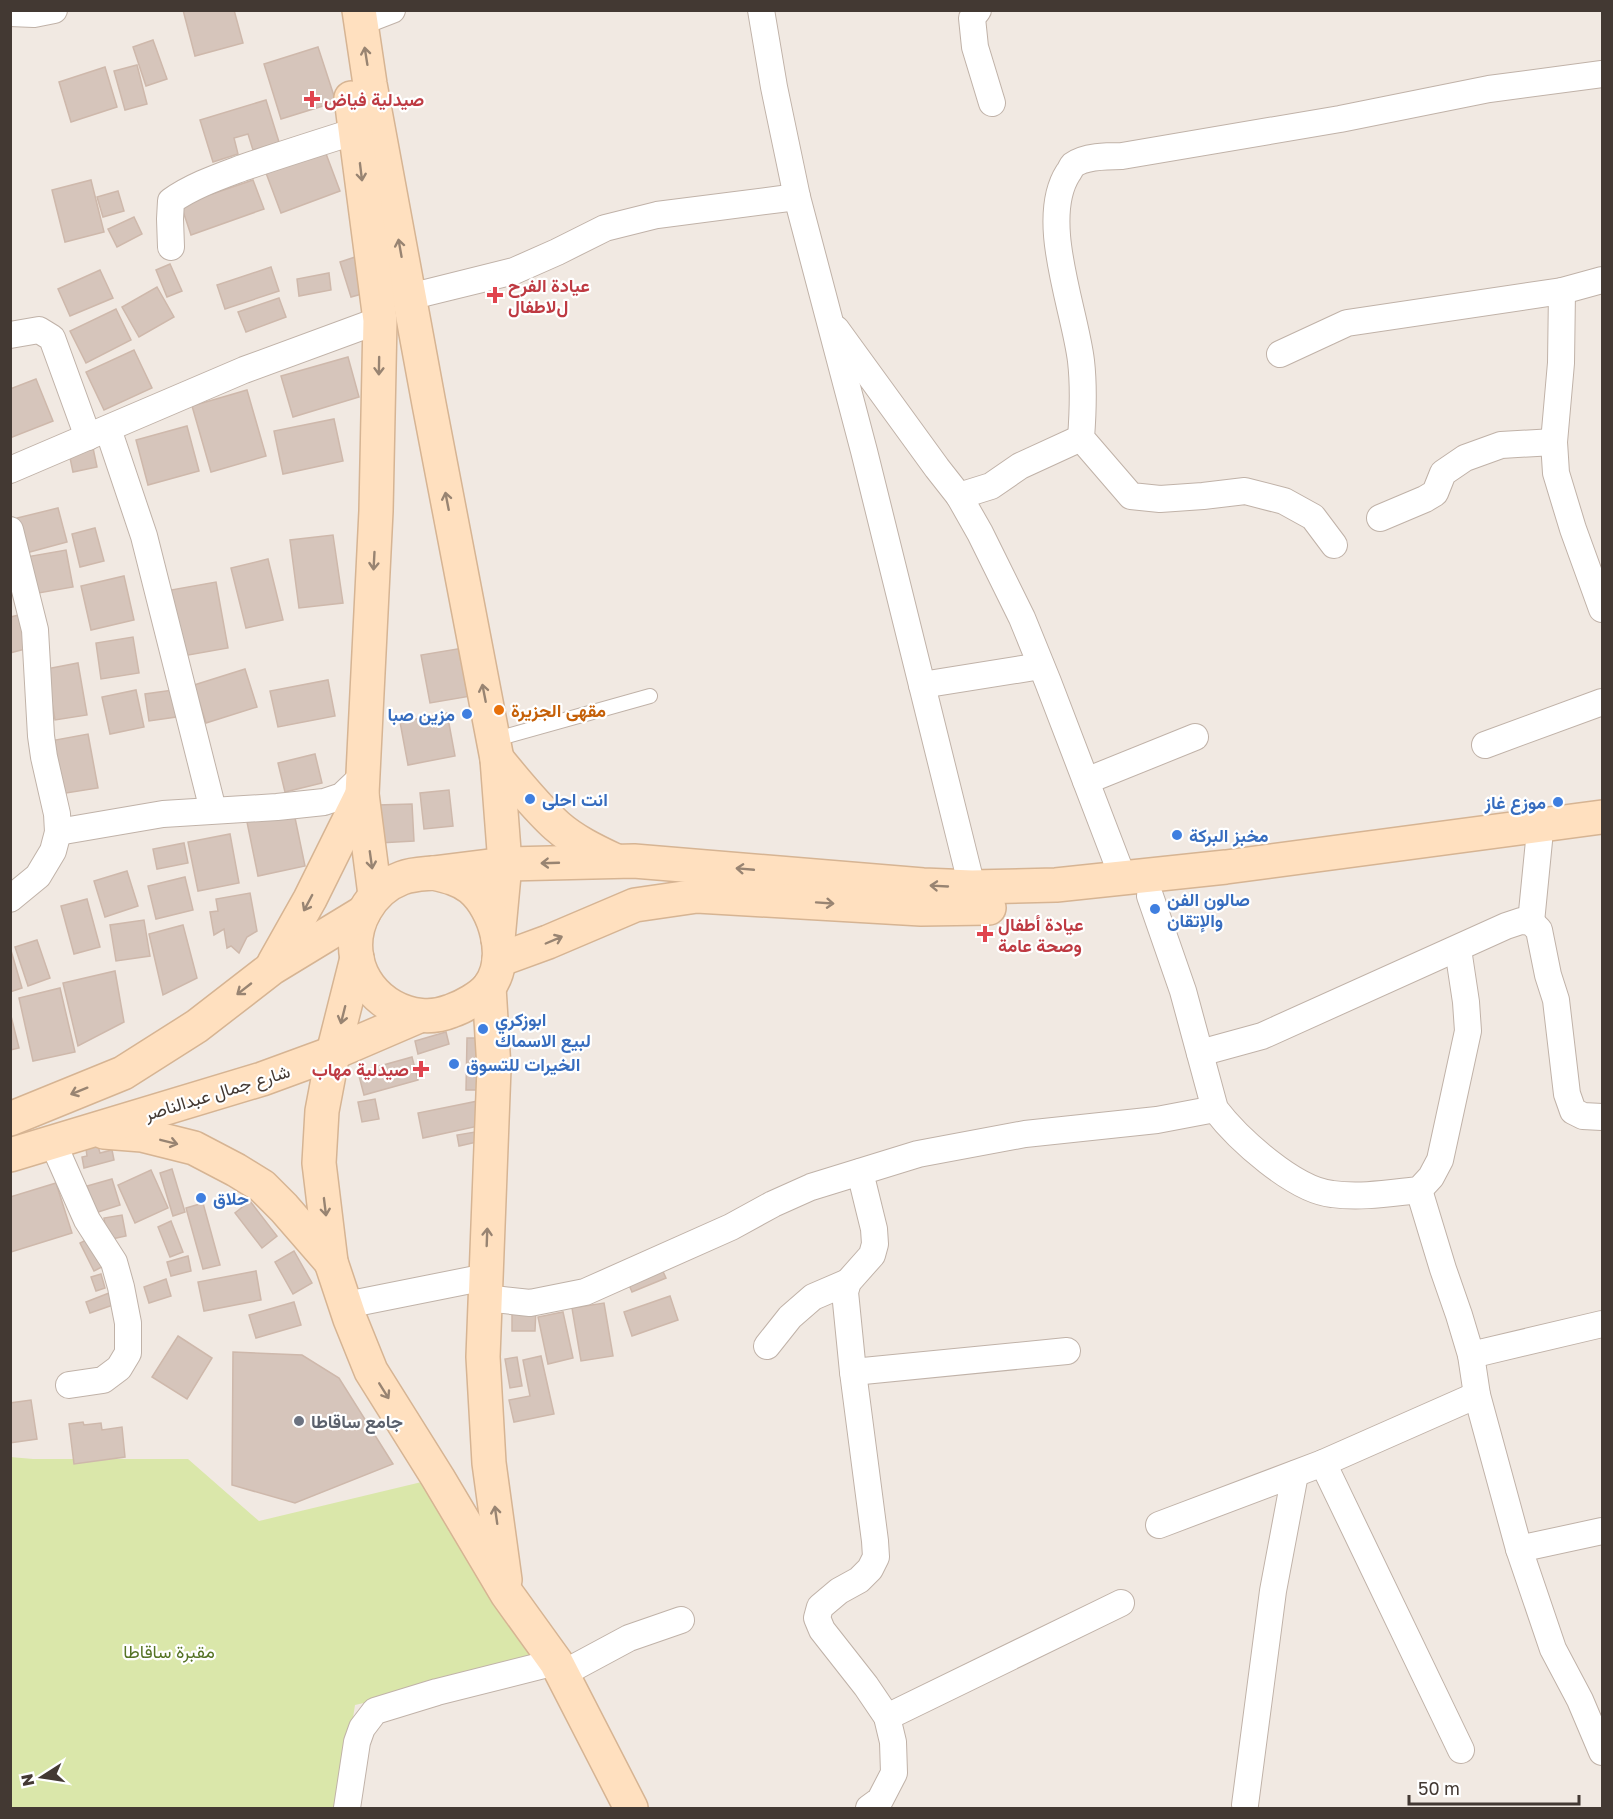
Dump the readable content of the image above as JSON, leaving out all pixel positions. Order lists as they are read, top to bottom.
{
  "streets": {
    "main road": ["شارع جمال عبدالناصر"]
  },
  "parks": ["مقبرة ساقاطا"],
  "places": {
    "health": [
      "صيدلية فياض",
      "عيادة الفرح لﻻطفال",
      "عيادة أطفال وصحة عامة",
      "صيدلية مهاب"
    ],
    "other": [
      "مقهى الجزيرة",
      "مزين صبا",
      "انت احلى",
      "موزع غاز",
      "مخبز البركة",
      "صالون الفن والإتقان",
      "ابوزكري لبيع اﻻسماك",
      "الخيرات للتسوق",
      "حلاق",
      "جامع ساقاطا"
    ]
  },
  "scale_bar": "50 m",
  "north": "left"
}
